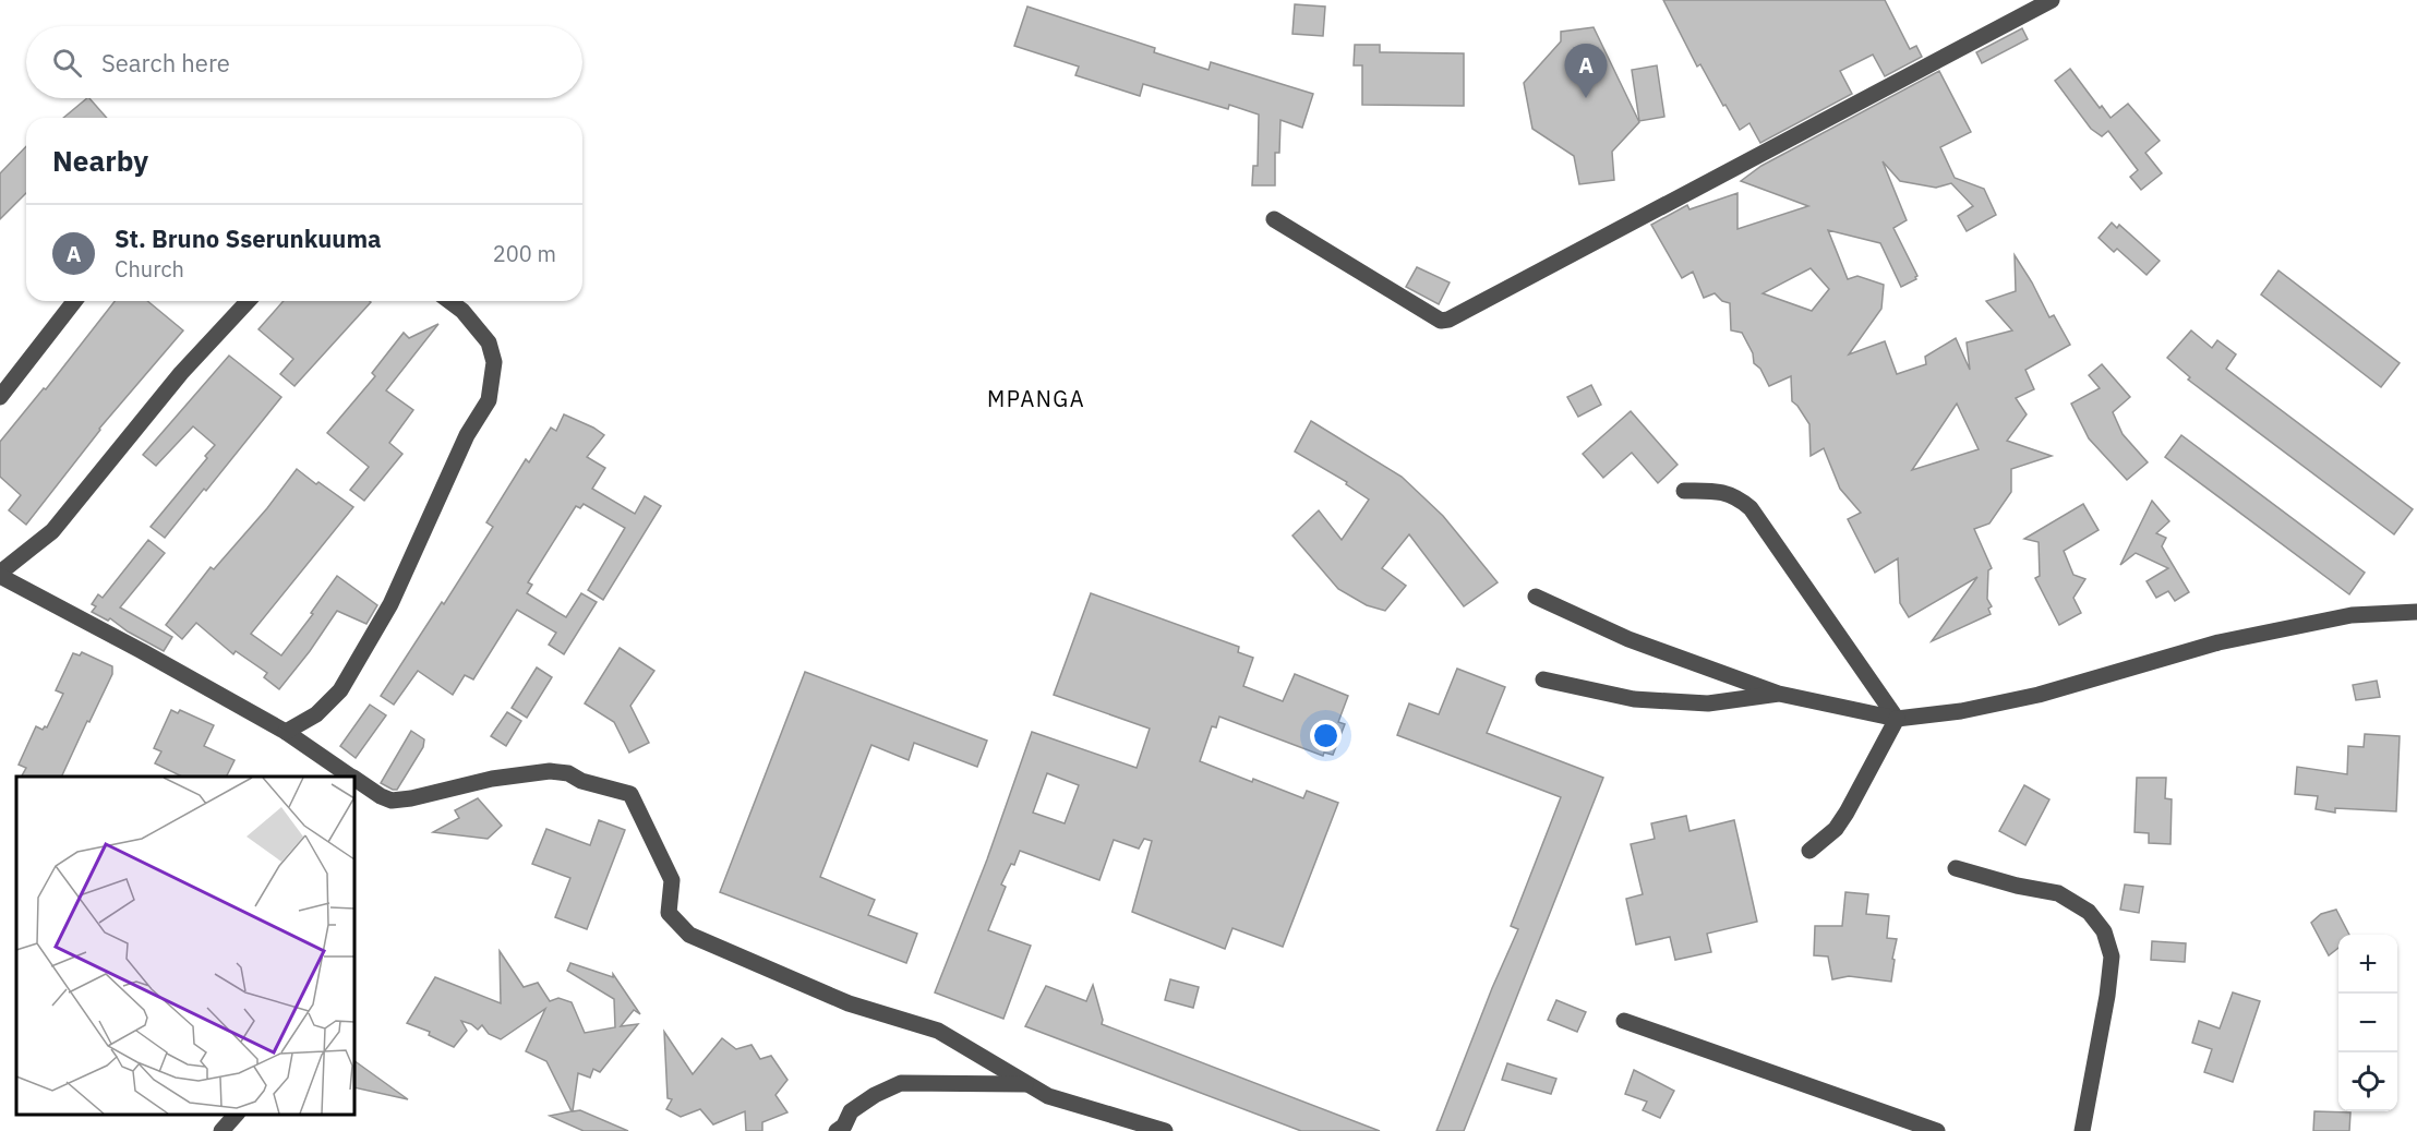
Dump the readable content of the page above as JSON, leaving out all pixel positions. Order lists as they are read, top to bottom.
{
  "districts": ["MPANGA"],
  "page": {
    "search": "Search here",
    "pins": "A",
    "heading": "Nearby",
    "list": [
      {
        "mark": "A",
        "name": "St. Bruno Sserunkuuma",
        "note": "Church",
        "value": "200 m"
      }
    ],
    "map_buttons": ["+", "−"]
  }
}
